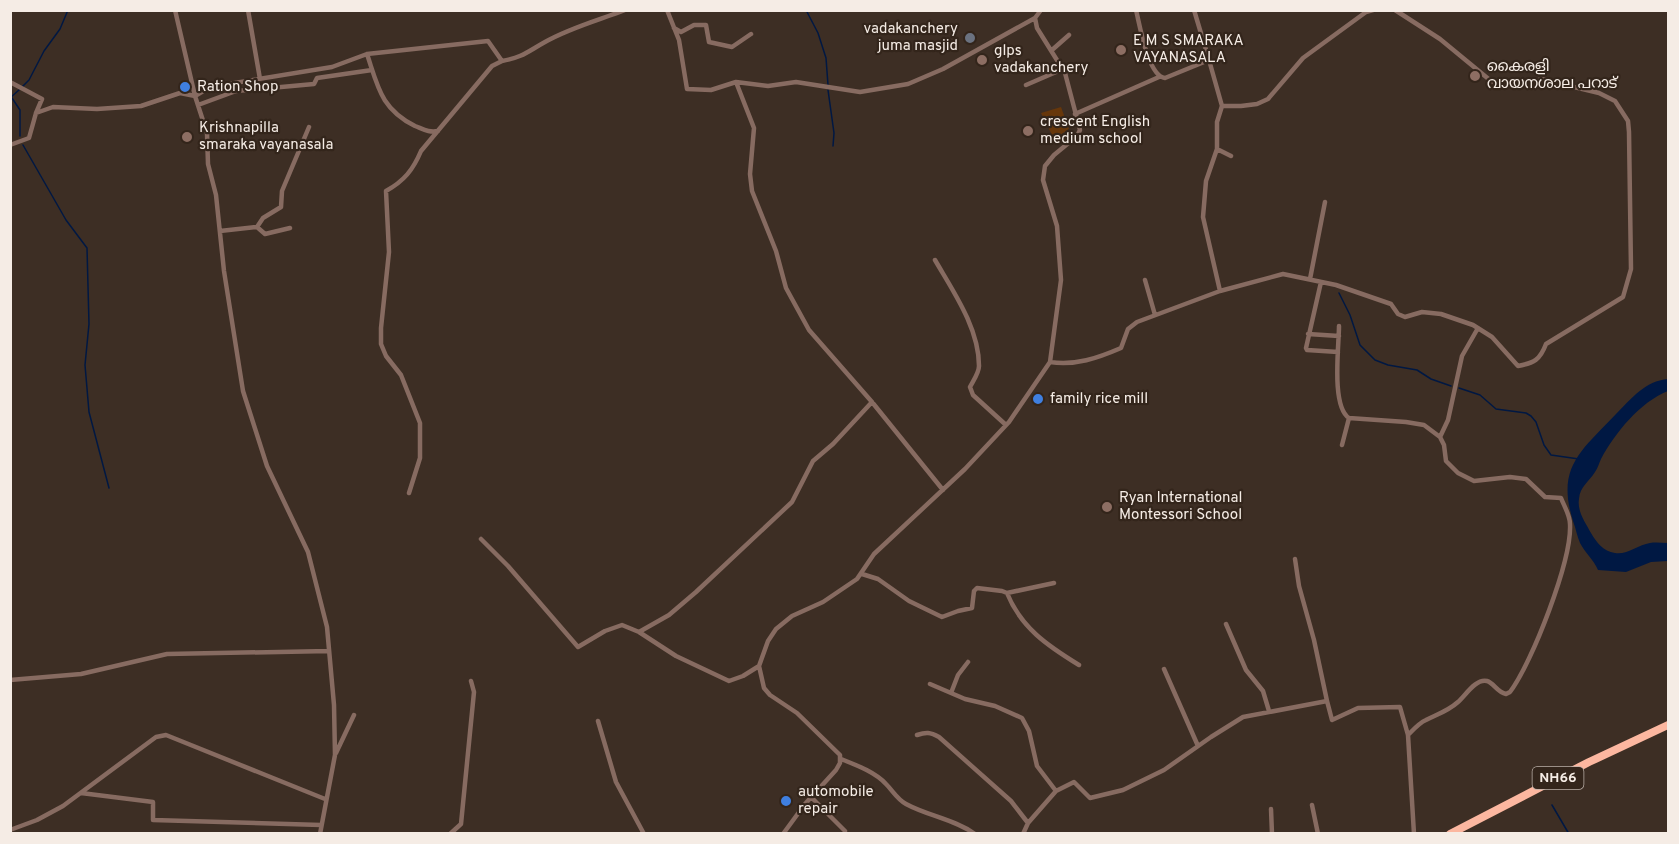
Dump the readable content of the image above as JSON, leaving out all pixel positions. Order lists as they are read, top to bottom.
{
  "streets": {
    "highway": ["NH66"]
  },
  "places": [
    "vadakanchery juma masjid",
    "E M S SMARAKA VAYANASALA",
    "glps vadakanchery",
    "കൈരളി വായനശാല പറാട്",
    "Ration Shop",
    "crescent English medium school",
    "Krishnapilla smaraka vayanasala",
    "family rice mill",
    "Ryan International Montessori School",
    "automobile repair"
  ]
}
